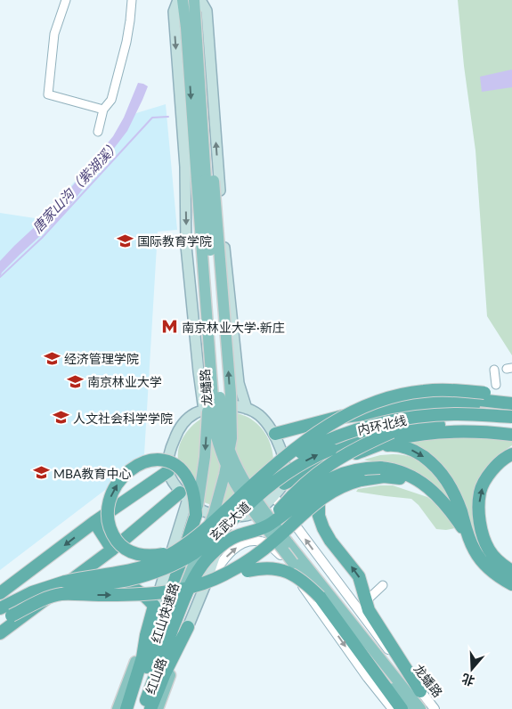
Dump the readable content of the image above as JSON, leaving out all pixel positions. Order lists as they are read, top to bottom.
{
  "streets": {
    "highway": ["内环北线", "玄武大道", "红山快速路"],
    "main road": ["龙蟠路", "红山路"]
  },
  "crossings": [
    ["内环北线", "玄武大道"]
  ],
  "water": ["唐家山沟（紫湖溪）"],
  "places": {
    "school or university": [
      "国际教育学院",
      "经济管理学院",
      "南京林业大学",
      "人文社会科学学院",
      "MBA教育中心"
    ],
    "metro station": ["南京林业大学·新庄"]
  },
  "north": "bottom"
}
